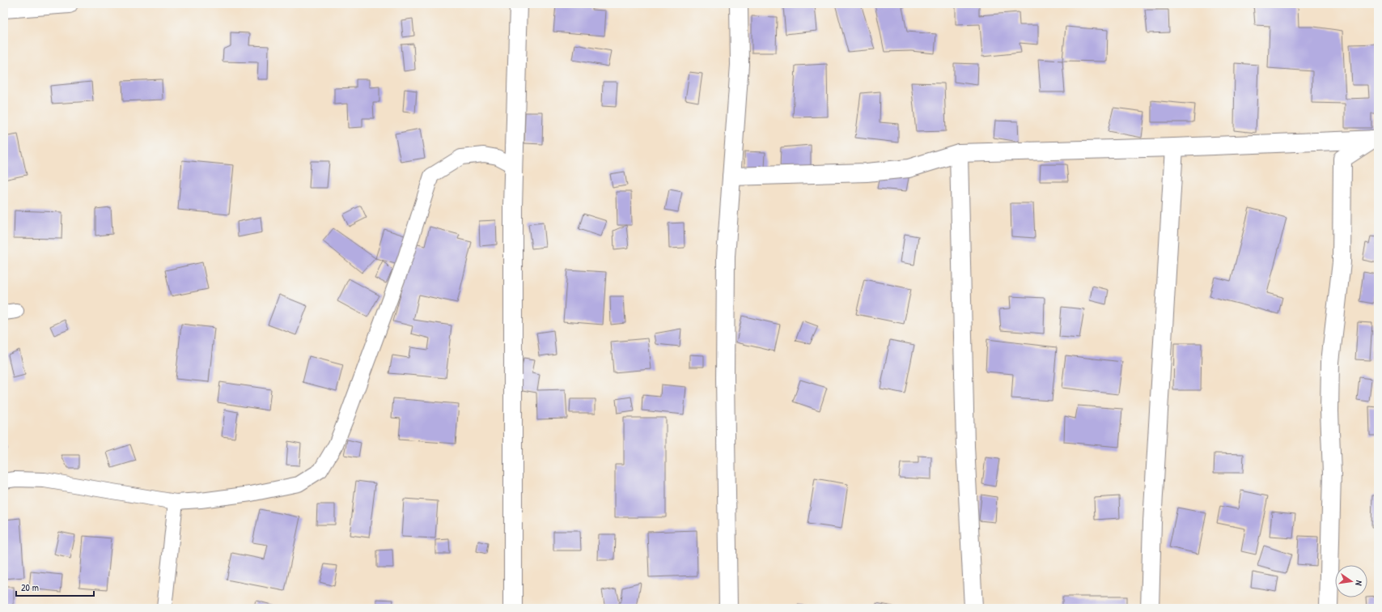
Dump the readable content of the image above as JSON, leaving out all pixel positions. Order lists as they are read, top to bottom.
{
  "scale_bar": "20 m",
  "north": "right"
}
